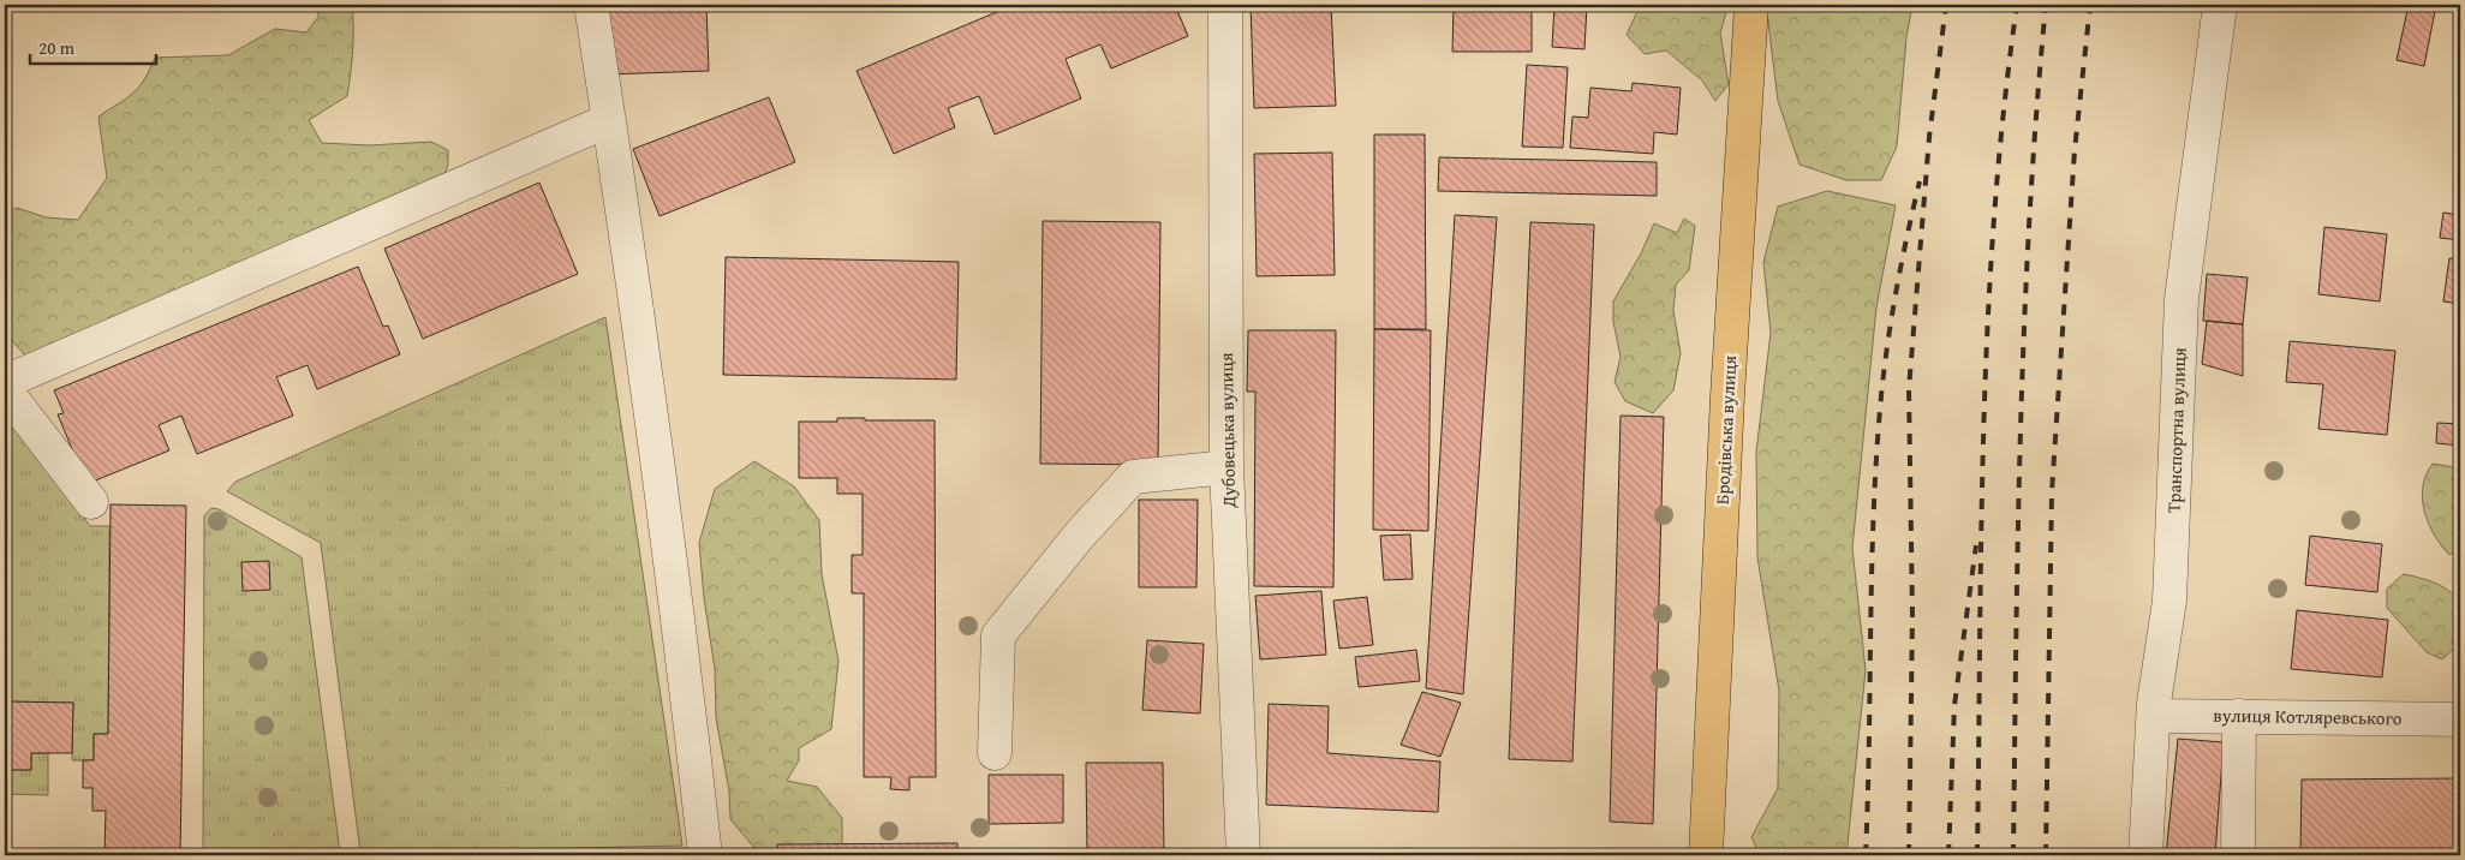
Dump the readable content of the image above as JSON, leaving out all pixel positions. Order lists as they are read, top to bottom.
{
  "streets": {
    "main road": ["Бродівська вулиця"],
    "street": ["Дубовецька вулиця", "Транспортна вулиця", "вулиця Котляревського"]
  },
  "crossings": [
    ["Транспортна вулиця", "вулиця Котляревського"]
  ],
  "scale_bar": "20 m"
}
